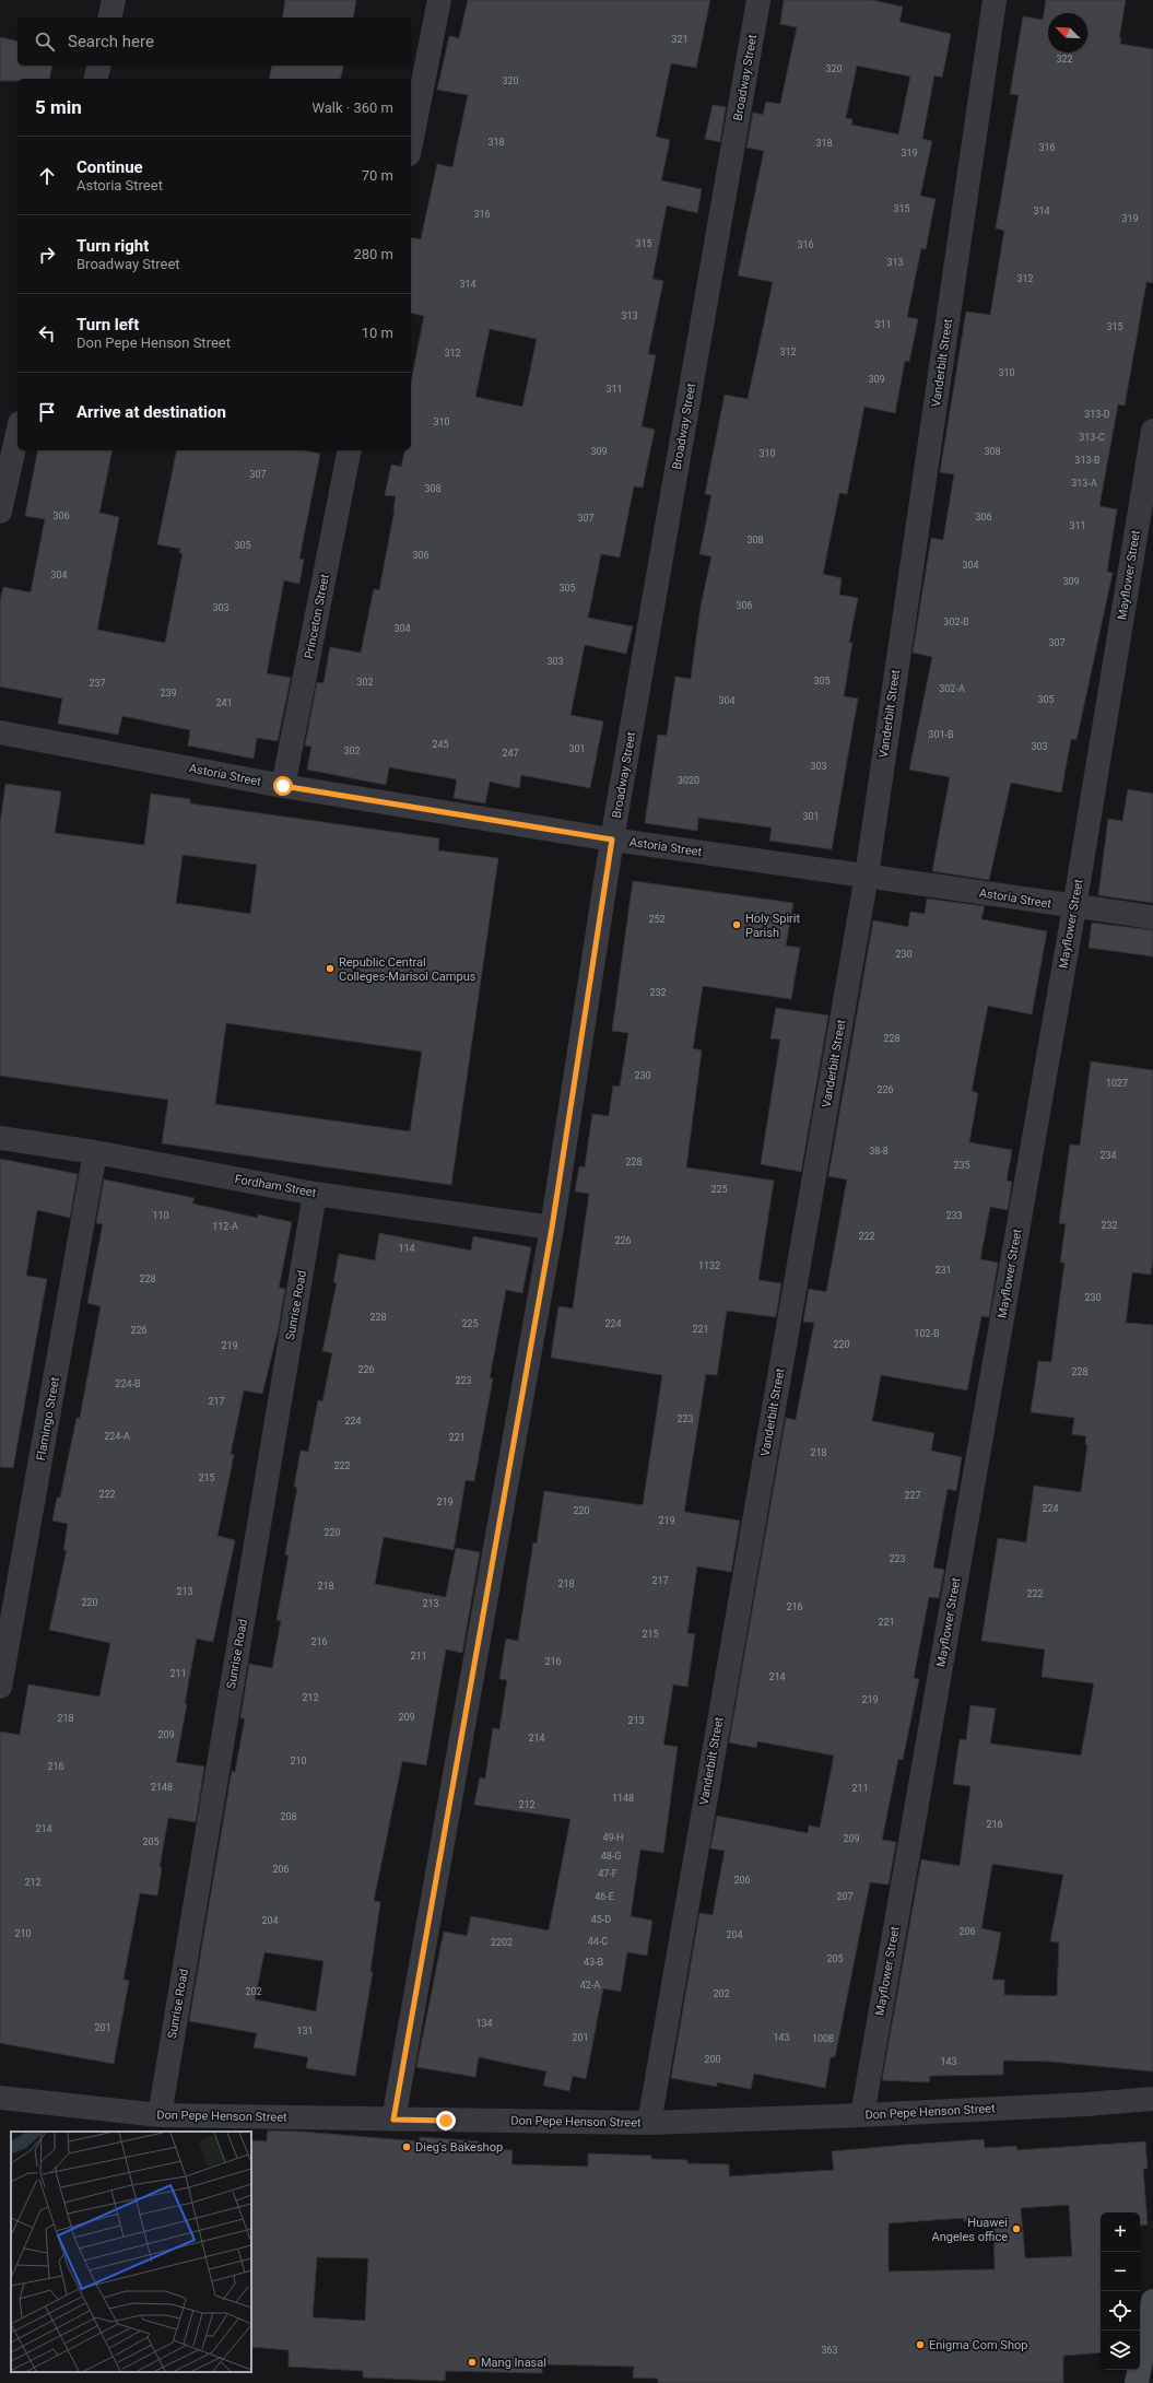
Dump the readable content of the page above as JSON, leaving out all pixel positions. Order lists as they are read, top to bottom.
{
  "streets": {
    "street": [
      "Broadway Street",
      "Vanderbilt Street",
      "Mayflower Street",
      "Princeton Street",
      "Astoria Street",
      "Fordham Street",
      "Sunrise Road",
      "Flamingo Street",
      "Don Pepe Henson Street"
    ]
  },
  "crossings": [
    ["Broadway Street", "Astoria Street"],
    ["Broadway Street", "Fordham Street"],
    ["Broadway Street", "Don Pepe Henson Street"],
    ["Vanderbilt Street", "Astoria Street"],
    ["Vanderbilt Street", "Don Pepe Henson Street"],
    ["Mayflower Street", "Astoria Street"],
    ["Mayflower Street", "Don Pepe Henson Street"],
    ["Princeton Street", "Astoria Street"],
    ["Fordham Street", "Sunrise Road"],
    ["Fordham Street", "Flamingo Street"],
    ["Sunrise Road", "Don Pepe Henson Street"]
  ],
  "places": [
    "Holy Spirit Parish",
    "Republic Central Colleges-Marisol Campus",
    "Dieg's Bakeshop",
    "Huawei Angeles office",
    "Enigma Com Shop",
    "Mang Inasal"
  ],
  "house_numbers": [
    "321",
    "322",
    "320",
    "320",
    "318",
    "318",
    "316",
    "319",
    "315",
    "314",
    "316",
    "319",
    "315",
    "316",
    "313",
    "312",
    "314",
    "313",
    "311",
    "315",
    "312",
    "312",
    "310",
    "309",
    "311",
    "313-D",
    "310",
    "313-C",
    "309",
    "308",
    "310",
    "313-B",
    "307",
    "313-A",
    "308",
    "306",
    "306",
    "307",
    "311",
    "308",
    "305",
    "306",
    "304",
    "304",
    "309",
    "305",
    "306",
    "303",
    "302-B",
    "304",
    "307",
    "303",
    "305",
    "302",
    "237",
    "302-A",
    "239",
    "305",
    "304",
    "241",
    "301-B",
    "245",
    "303",
    "301",
    "302",
    "247",
    "303",
    "3020",
    "301",
    "252",
    "230",
    "232",
    "228",
    "230",
    "1027",
    "226",
    "38-8",
    "234",
    "228",
    "235",
    "225",
    "110",
    "233",
    "232",
    "112-A",
    "222",
    "226",
    "114",
    "1132",
    "231",
    "228",
    "230",
    "228",
    "225",
    "224",
    "221",
    "226",
    "102-B",
    "220",
    "219",
    "226",
    "228",
    "223",
    "224-B",
    "217",
    "223",
    "224",
    "224-A",
    "221",
    "218",
    "222",
    "215",
    "222",
    "227",
    "219",
    "224",
    "220",
    "219",
    "220",
    "223",
    "217",
    "218",
    "218",
    "213",
    "222",
    "220",
    "213",
    "216",
    "221",
    "215",
    "216",
    "211",
    "216",
    "211",
    "214",
    "212",
    "219",
    "209",
    "218",
    "213",
    "209",
    "214",
    "210",
    "216",
    "2148",
    "211",
    "1148",
    "212",
    "208",
    "216",
    "214",
    "49-H",
    "209",
    "205",
    "48-G",
    "206",
    "47-F",
    "206",
    "212",
    "46-E",
    "207",
    "45-D",
    "204",
    "206",
    "210",
    "204",
    "44-C",
    "2202",
    "205",
    "43-B",
    "42-A",
    "202",
    "202",
    "134",
    "201",
    "131",
    "201",
    "143",
    "1008",
    "200",
    "143",
    "363"
  ],
  "north": "top left",
  "page": {
    "search": "Search here",
    "heading": ["5 min", "Walk · 360 m"],
    "list": [
      ["Continue", "Astoria Street", "70 m"],
      ["Turn right", "Broadway Street", "280 m"],
      ["Turn left", "Don Pepe Henson Street", "10 m"],
      "Arrive at destination"
    ],
    "map_buttons": ["+", "−"]
  }
}
